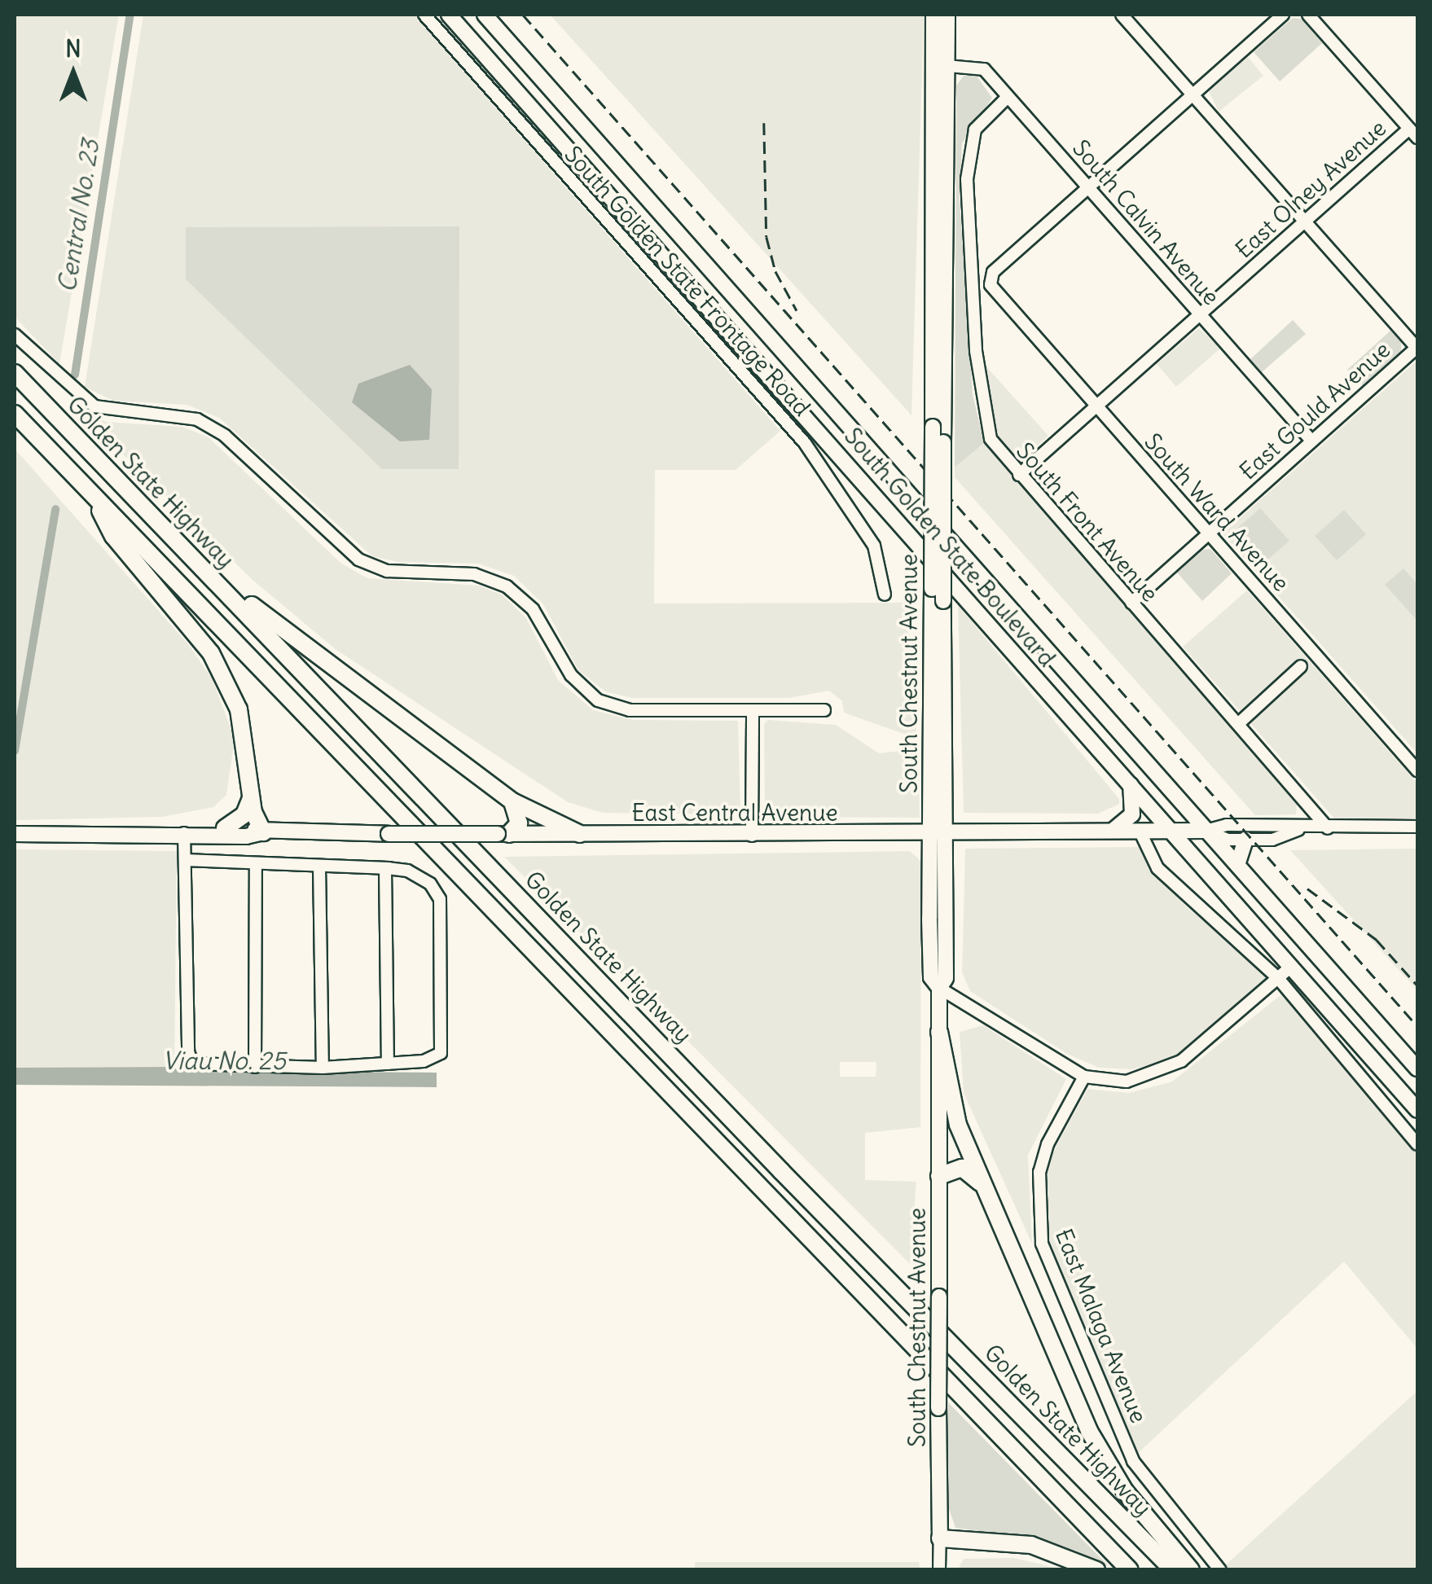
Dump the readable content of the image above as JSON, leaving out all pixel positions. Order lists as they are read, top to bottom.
{
  "streets": {
    "highway": ["Golden State Highway"],
    "main road": ["South Golden State Boulevard", "South Chestnut Avenue", "East Central Avenue"],
    "street": [
      "East Olney Avenue",
      "South Calvin Avenue",
      "South Golden State Frontage Road",
      "East Gould Avenue",
      "South Ward Avenue",
      "South Front Avenue",
      "East Malaga Avenue"
    ]
  },
  "crossings": [
    ["East Olney Avenue", "South Calvin Avenue"],
    ["East Olney Avenue", "South Ward Avenue"],
    ["East Olney Avenue", "South Front Avenue"],
    ["South Calvin Avenue", "East Gould Avenue"],
    ["South Calvin Avenue", "South Ward Avenue"],
    ["South Calvin Avenue", "South Front Avenue"],
    ["South Calvin Avenue", "South Chestnut Avenue"],
    ["East Gould Avenue", "South Ward Avenue"],
    ["East Gould Avenue", "South Front Avenue"],
    ["South Front Avenue", "East Central Avenue"],
    ["South Golden State Boulevard", "East Central Avenue"],
    ["South Chestnut Avenue", "East Central Avenue"]
  ],
  "water": ["Central No. 23", "Viau No. 25"],
  "north": "top"
}
